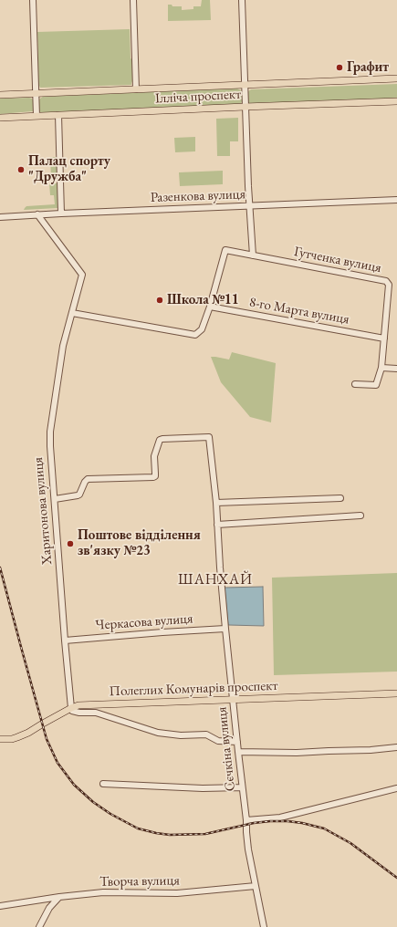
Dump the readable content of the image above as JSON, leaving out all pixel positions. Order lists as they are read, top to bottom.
{
  "streets": {
    "main road": ["Ілліча проспект", "Полеглих Комунарів проспект"],
    "street": [
      "Разенкова вулиця",
      "Гутченка вулиця",
      "8-го Марта вулиця",
      "Харитонова вулиця",
      "Черкасова вулиця",
      "Сєчкіна вулиця",
      "Творча вулиця"
    ]
  },
  "crossings": [
    ["Разенкова вулиця", "Харитонова вулиця"],
    ["Гутченка вулиця", "8-го Марта вулиця"],
    ["Харитонова вулиця", "Черкасова вулиця"],
    ["Харитонова вулиця", "Полеглих Комунарів проспект"],
    ["Харитонова вулиця", "Сєчкіна вулиця"],
    ["Черкасова вулиця", "Сєчкіна вулиця"],
    ["Полеглих Комунарів проспект", "Сєчкіна вулиця"],
    ["Сєчкіна вулиця", "Творча вулиця"]
  ],
  "districts": ["ШАНХАЙ"],
  "places": [
    "Графит",
    "Палац спорту \"Дружба\"",
    "Школа №11",
    "Поштове відділення зв'язку №23"
  ]
}
